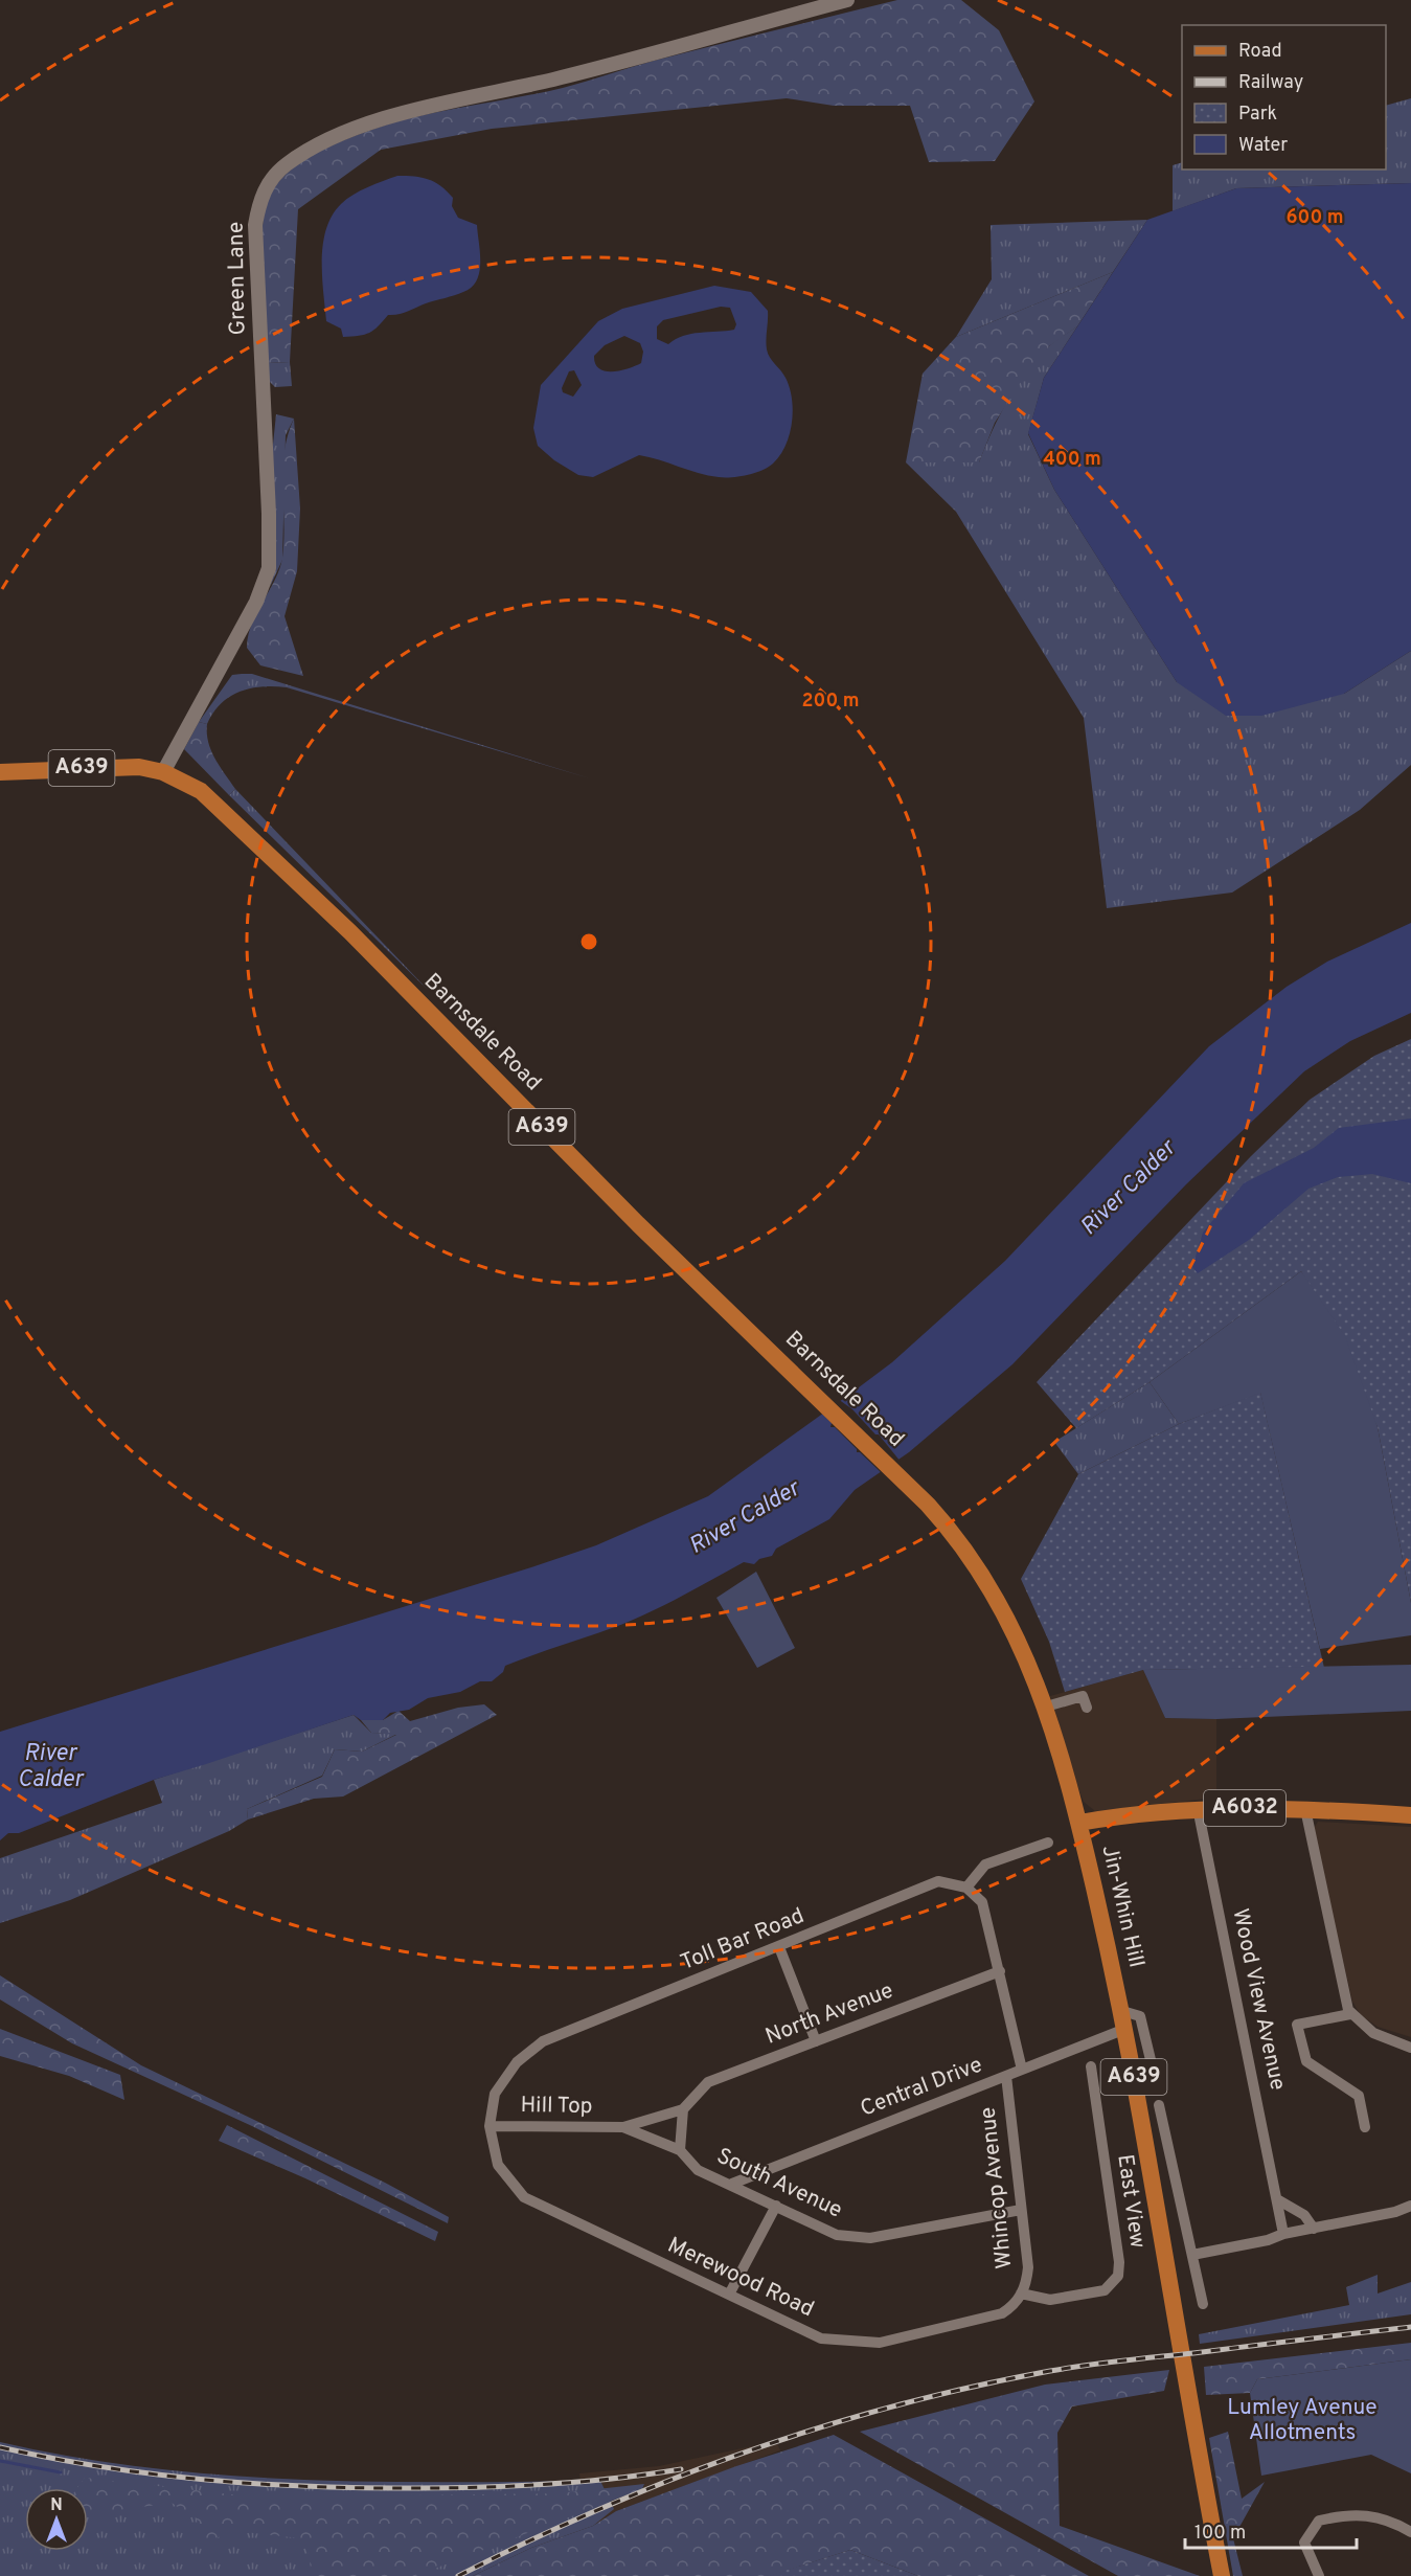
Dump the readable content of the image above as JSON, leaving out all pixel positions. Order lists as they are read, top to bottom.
{
  "streets": {
    "main road": [
      "A639",
      "Barnsdale Road",
      "A6032",
      "Jin-Whin Hill"
    ],
    "street": [
      "Green Lane",
      "Toll Bar Road",
      "Wood View Avenue",
      "North Avenue",
      "Central Drive",
      "Hill Top",
      "South Avenue",
      "Whincop Avenue",
      "East View",
      "Merewood Road"
    ]
  },
  "crossings": [
    ["Green Lane", "Barnsdale Road"],
    ["Barnsdale Road", "Jin-Whin Hill"],
    ["A6032", "Jin-Whin Hill"],
    ["A6032", "Wood View Avenue"],
    ["Jin-Whin Hill", "Central Drive"],
    ["Toll Bar Road", "Hill Top"],
    ["Toll Bar Road", "Merewood Road"],
    ["North Avenue", "Hill Top"],
    ["Central Drive", "South Avenue"],
    ["Central Drive", "Whincop Avenue"],
    ["Hill Top", "South Avenue"],
    ["Hill Top", "Merewood Road"],
    ["South Avenue", "Whincop Avenue"],
    ["Whincop Avenue", "East View"],
    ["Whincop Avenue", "Merewood Road"],
    ["East View", "Merewood Road"]
  ],
  "water": ["River Calder"],
  "parks": ["Lumley Avenue Allotments"],
  "legend": [
    "Road",
    "Railway",
    "Park",
    "Water"
  ],
  "scale_bar": "100 m",
  "north": "top",
  "rings": ["600 m", "400 m", "200 m"]
}
